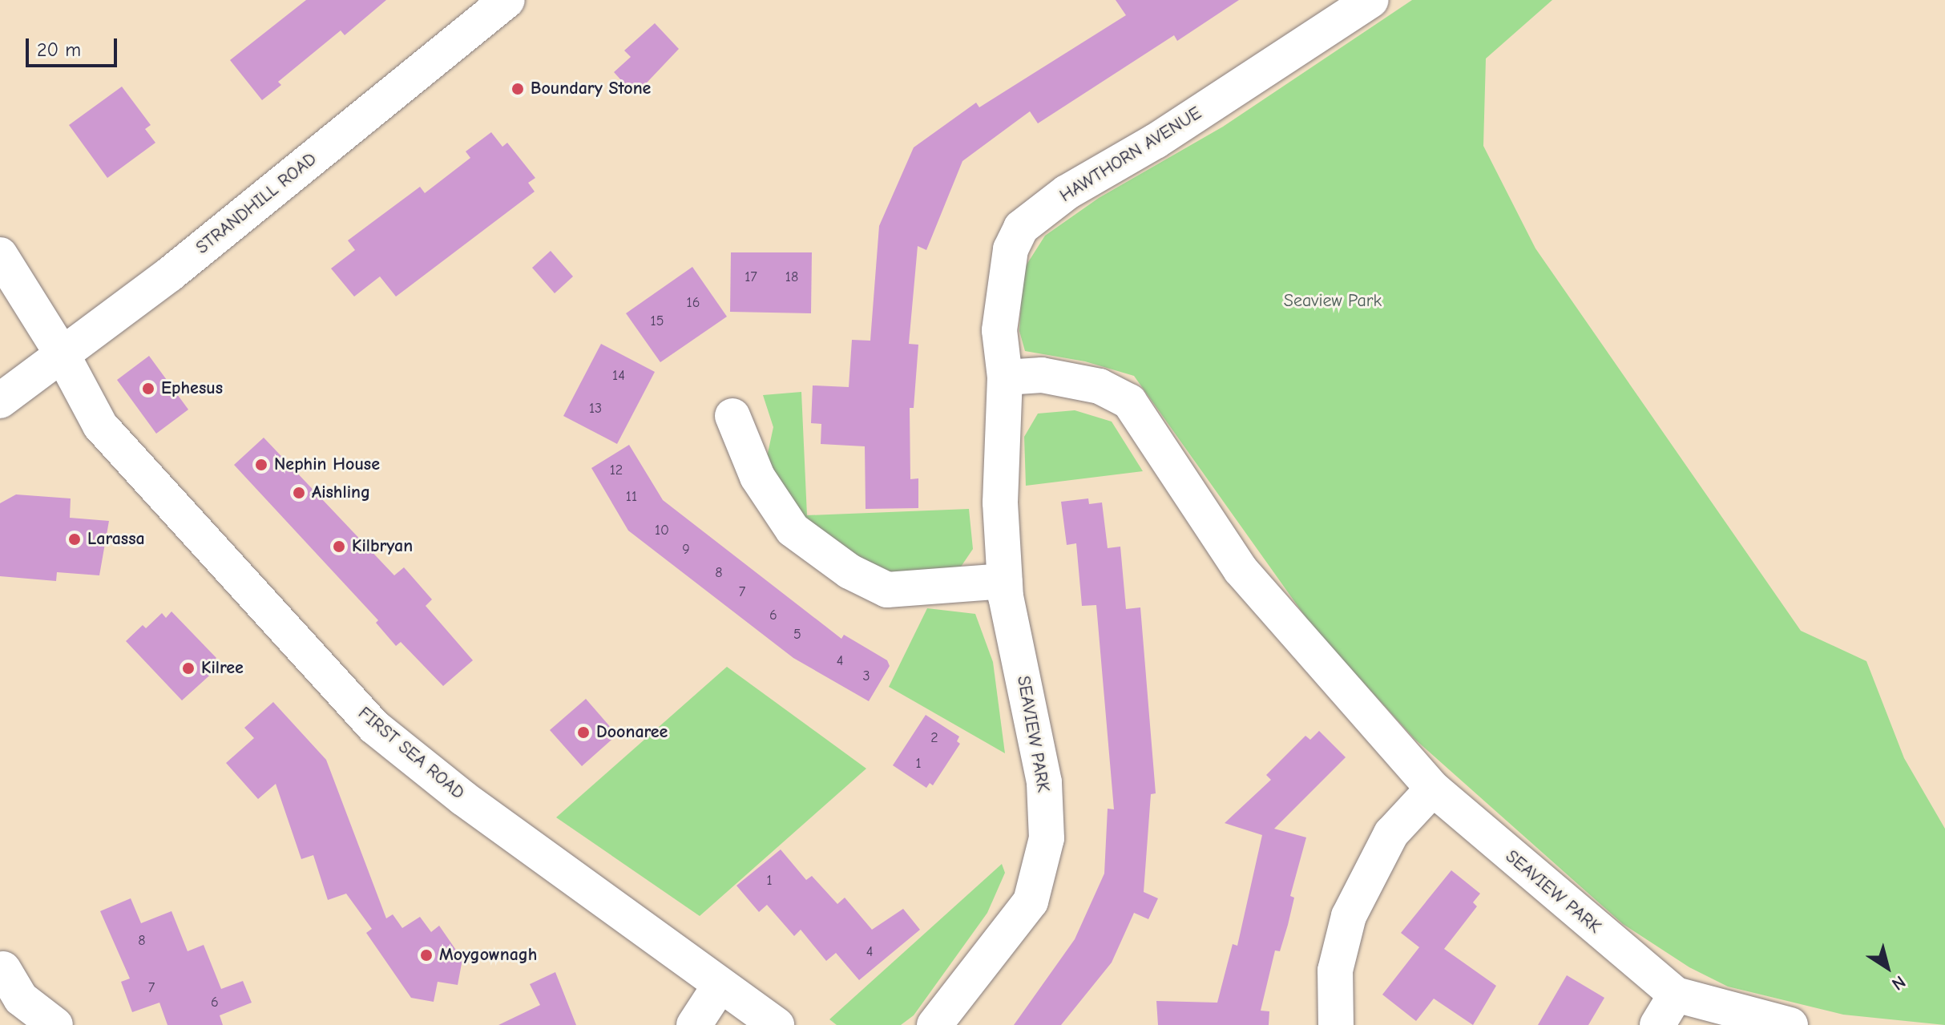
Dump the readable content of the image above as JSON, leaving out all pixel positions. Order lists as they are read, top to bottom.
{
  "streets": {
    "street": [
      "HAWTHORN AVENUE",
      "STRANDHILL ROAD",
      "SEAVIEW PARK",
      "FIRST SEA ROAD"
    ]
  },
  "crossings": [
    ["HAWTHORN AVENUE", "SEAVIEW PARK"],
    ["STRANDHILL ROAD", "FIRST SEA ROAD"]
  ],
  "parks": ["Seaview Park"],
  "places": [
    "Boundary Stone",
    "Ephesus",
    "Nephin House",
    "Aishling",
    "Larassa",
    "Kilbryan",
    "Kilree",
    "Doonaree",
    "Moygownagh"
  ],
  "house_numbers": [
    "17",
    "18",
    "16",
    "15",
    "14",
    "13",
    "12",
    "11",
    "10",
    "9",
    "8",
    "7",
    "6",
    "5",
    "4",
    "3",
    "2",
    "1",
    "1",
    "8",
    "4",
    "7",
    "6"
  ],
  "scale_bar": "20 m",
  "north": "bottom right"
}
